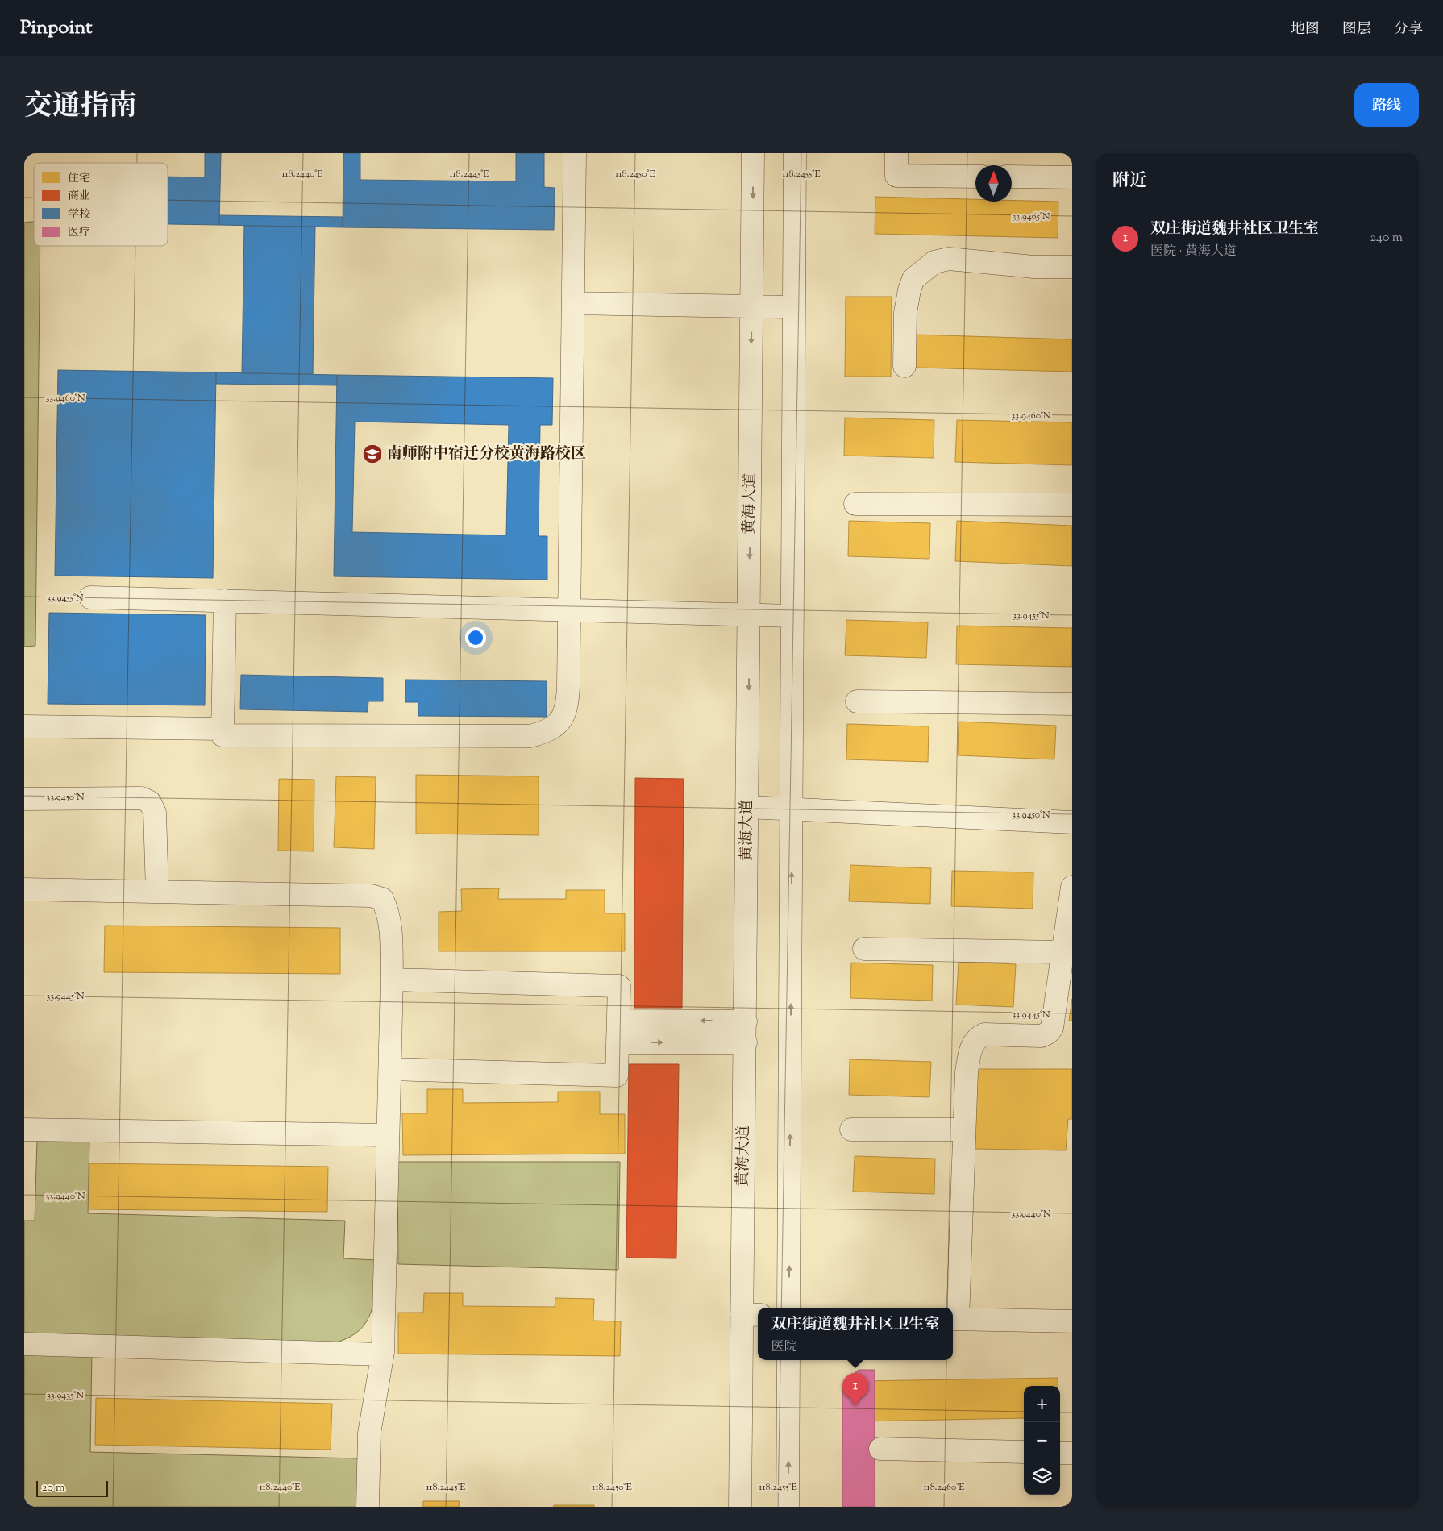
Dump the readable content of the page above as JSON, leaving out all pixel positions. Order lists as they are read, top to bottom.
{
  "streets": {
    "street": ["黄海大道"]
  },
  "places": {
    "school or university": ["南师附中宿迁分校黄海路校区"]
  },
  "legend": [
    "住宅",
    "商业",
    "学校",
    "医疗"
  ],
  "scale_bar": "20 m",
  "north": "top",
  "page": {
    "header": "Pinpoint",
    "nav": ["地图", "图层", "分享"],
    "title": "交通指南",
    "buttons": "路线",
    "heading": "附近",
    "list": [
      {
        "mark": "1",
        "name": "双庄街道魏井社区卫生室",
        "note": "医院 · 黄海大道",
        "value": "240 m"
      }
    ],
    "popup": ["双庄街道魏井社区卫生室", "医院"],
    "pins": "1",
    "map_buttons": ["+", "−"],
    "scale": "20 m"
  },
  "coordinates": [
    "118.2440°E",
    "118.2445°E",
    "118.2450°E",
    "118.2455°E",
    "33.9465°N",
    "33.9460°N",
    "33.9455°N",
    "33.9450°N",
    "33.9445°N",
    "33.9440°N",
    "33.9435°N",
    "118.2460°E"
  ]
}
